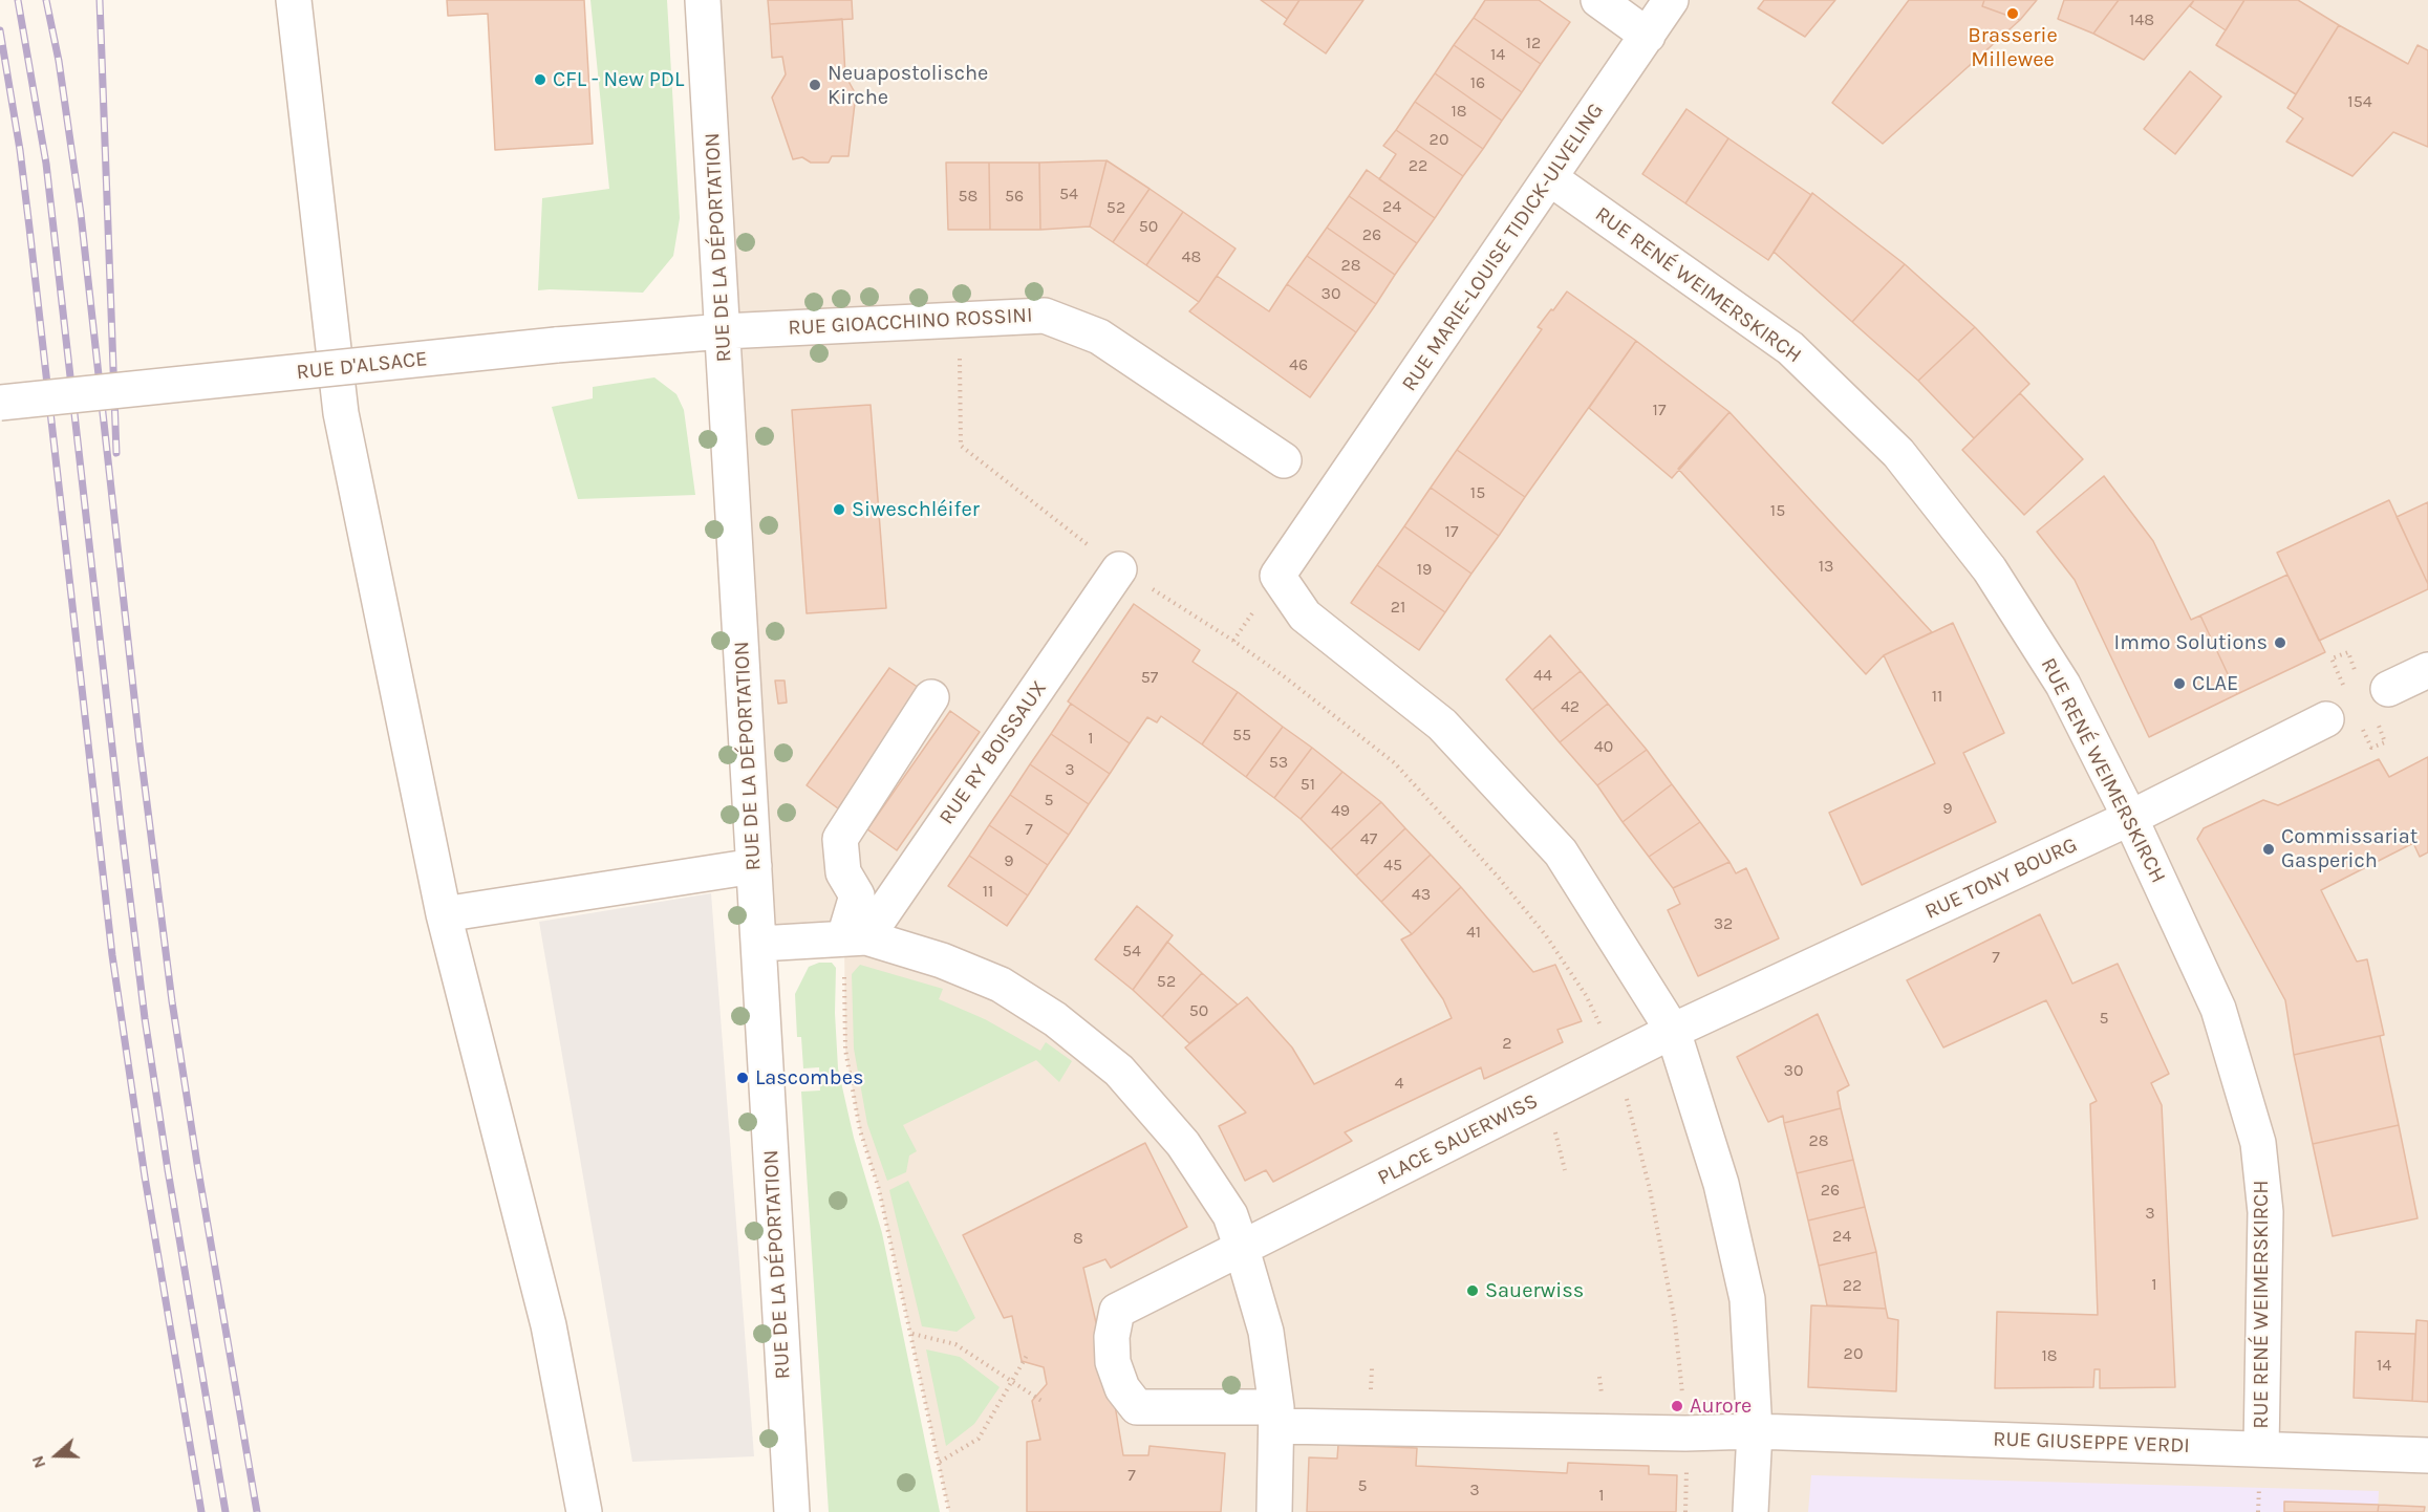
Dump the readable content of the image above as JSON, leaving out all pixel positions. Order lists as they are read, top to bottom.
{
  "streets": {
    "street": [
      "RUE DE LA DÉPORTATION",
      "RUE MARIE-LOUISE TIDICK-ULVELING",
      "RUE RENÉ WEIMERSKIRCH",
      "RUE GIOACCHINO ROSSINI",
      "RUE D'ALSACE",
      "RUE RY BOISSAUX",
      "RUE TONY BOURG",
      "PLACE SAUERWISS",
      "RUE GIUSEPPE VERDI"
    ]
  },
  "crossings": [
    ["RUE DE LA DÉPORTATION", "RUE GIOACCHINO ROSSINI"],
    ["RUE DE LA DÉPORTATION", "RUE D'ALSACE"],
    ["RUE MARIE-LOUISE TIDICK-ULVELING", "RUE RENÉ WEIMERSKIRCH"],
    ["RUE MARIE-LOUISE TIDICK-ULVELING", "RUE TONY BOURG"],
    ["RUE MARIE-LOUISE TIDICK-ULVELING", "PLACE SAUERWISS"],
    ["RUE RENÉ WEIMERSKIRCH", "RUE TONY BOURG"],
    ["RUE RENÉ WEIMERSKIRCH", "RUE GIUSEPPE VERDI"],
    ["RUE GIOACCHINO ROSSINI", "RUE D'ALSACE"],
    ["RUE TONY BOURG", "PLACE SAUERWISS"]
  ],
  "places": [
    "Brasserie Millewee",
    "CFL - New PDL",
    "Neuapostolische Kirche",
    "Siweschléifer",
    "Immo Solutions",
    "CLAE",
    "Commissariat Gasperich",
    "Lascombes",
    "Sauerwiss",
    "Aurore"
  ],
  "house_numbers": [
    "148",
    "12",
    "14",
    "16",
    "154",
    "18",
    "20",
    "22",
    "54",
    "58",
    "56",
    "24",
    "52",
    "50",
    "26",
    "48",
    "28",
    "30",
    "46",
    "17",
    "15",
    "15",
    "17",
    "13",
    "19",
    "21",
    "44",
    "57",
    "11",
    "42",
    "55",
    "1",
    "40",
    "53",
    "3",
    "51",
    "5",
    "9",
    "49",
    "7",
    "47",
    "9",
    "45",
    "11",
    "43",
    "32",
    "41",
    "54",
    "7",
    "52",
    "50",
    "5",
    "2",
    "30",
    "4",
    "28",
    "26",
    "3",
    "24",
    "8",
    "1",
    "22",
    "20",
    "18",
    "14",
    "7",
    "5",
    "3",
    "1"
  ],
  "north": "left"
}
